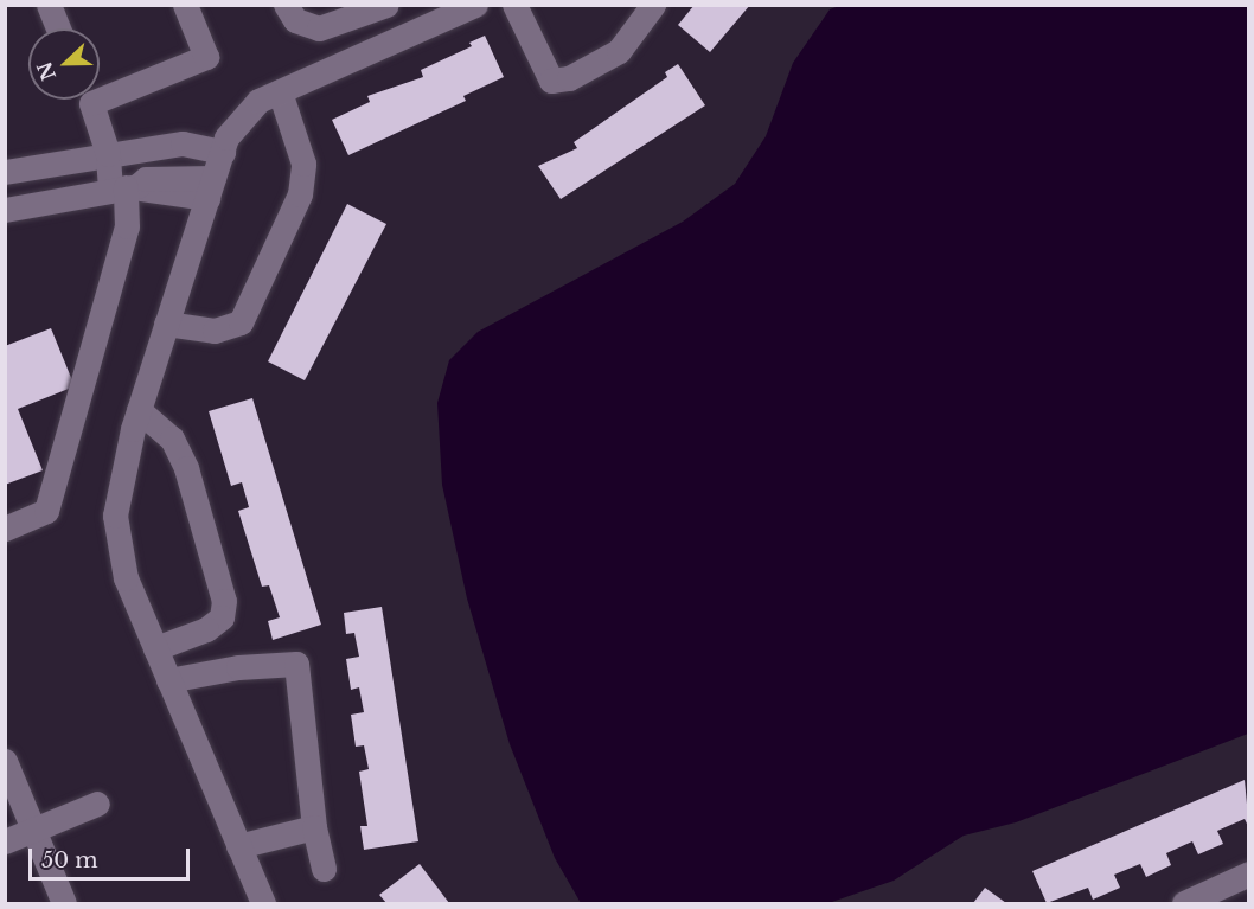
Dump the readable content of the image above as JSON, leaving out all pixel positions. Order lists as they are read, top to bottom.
{
  "scale_bar": "50 m",
  "north": "left"
}
